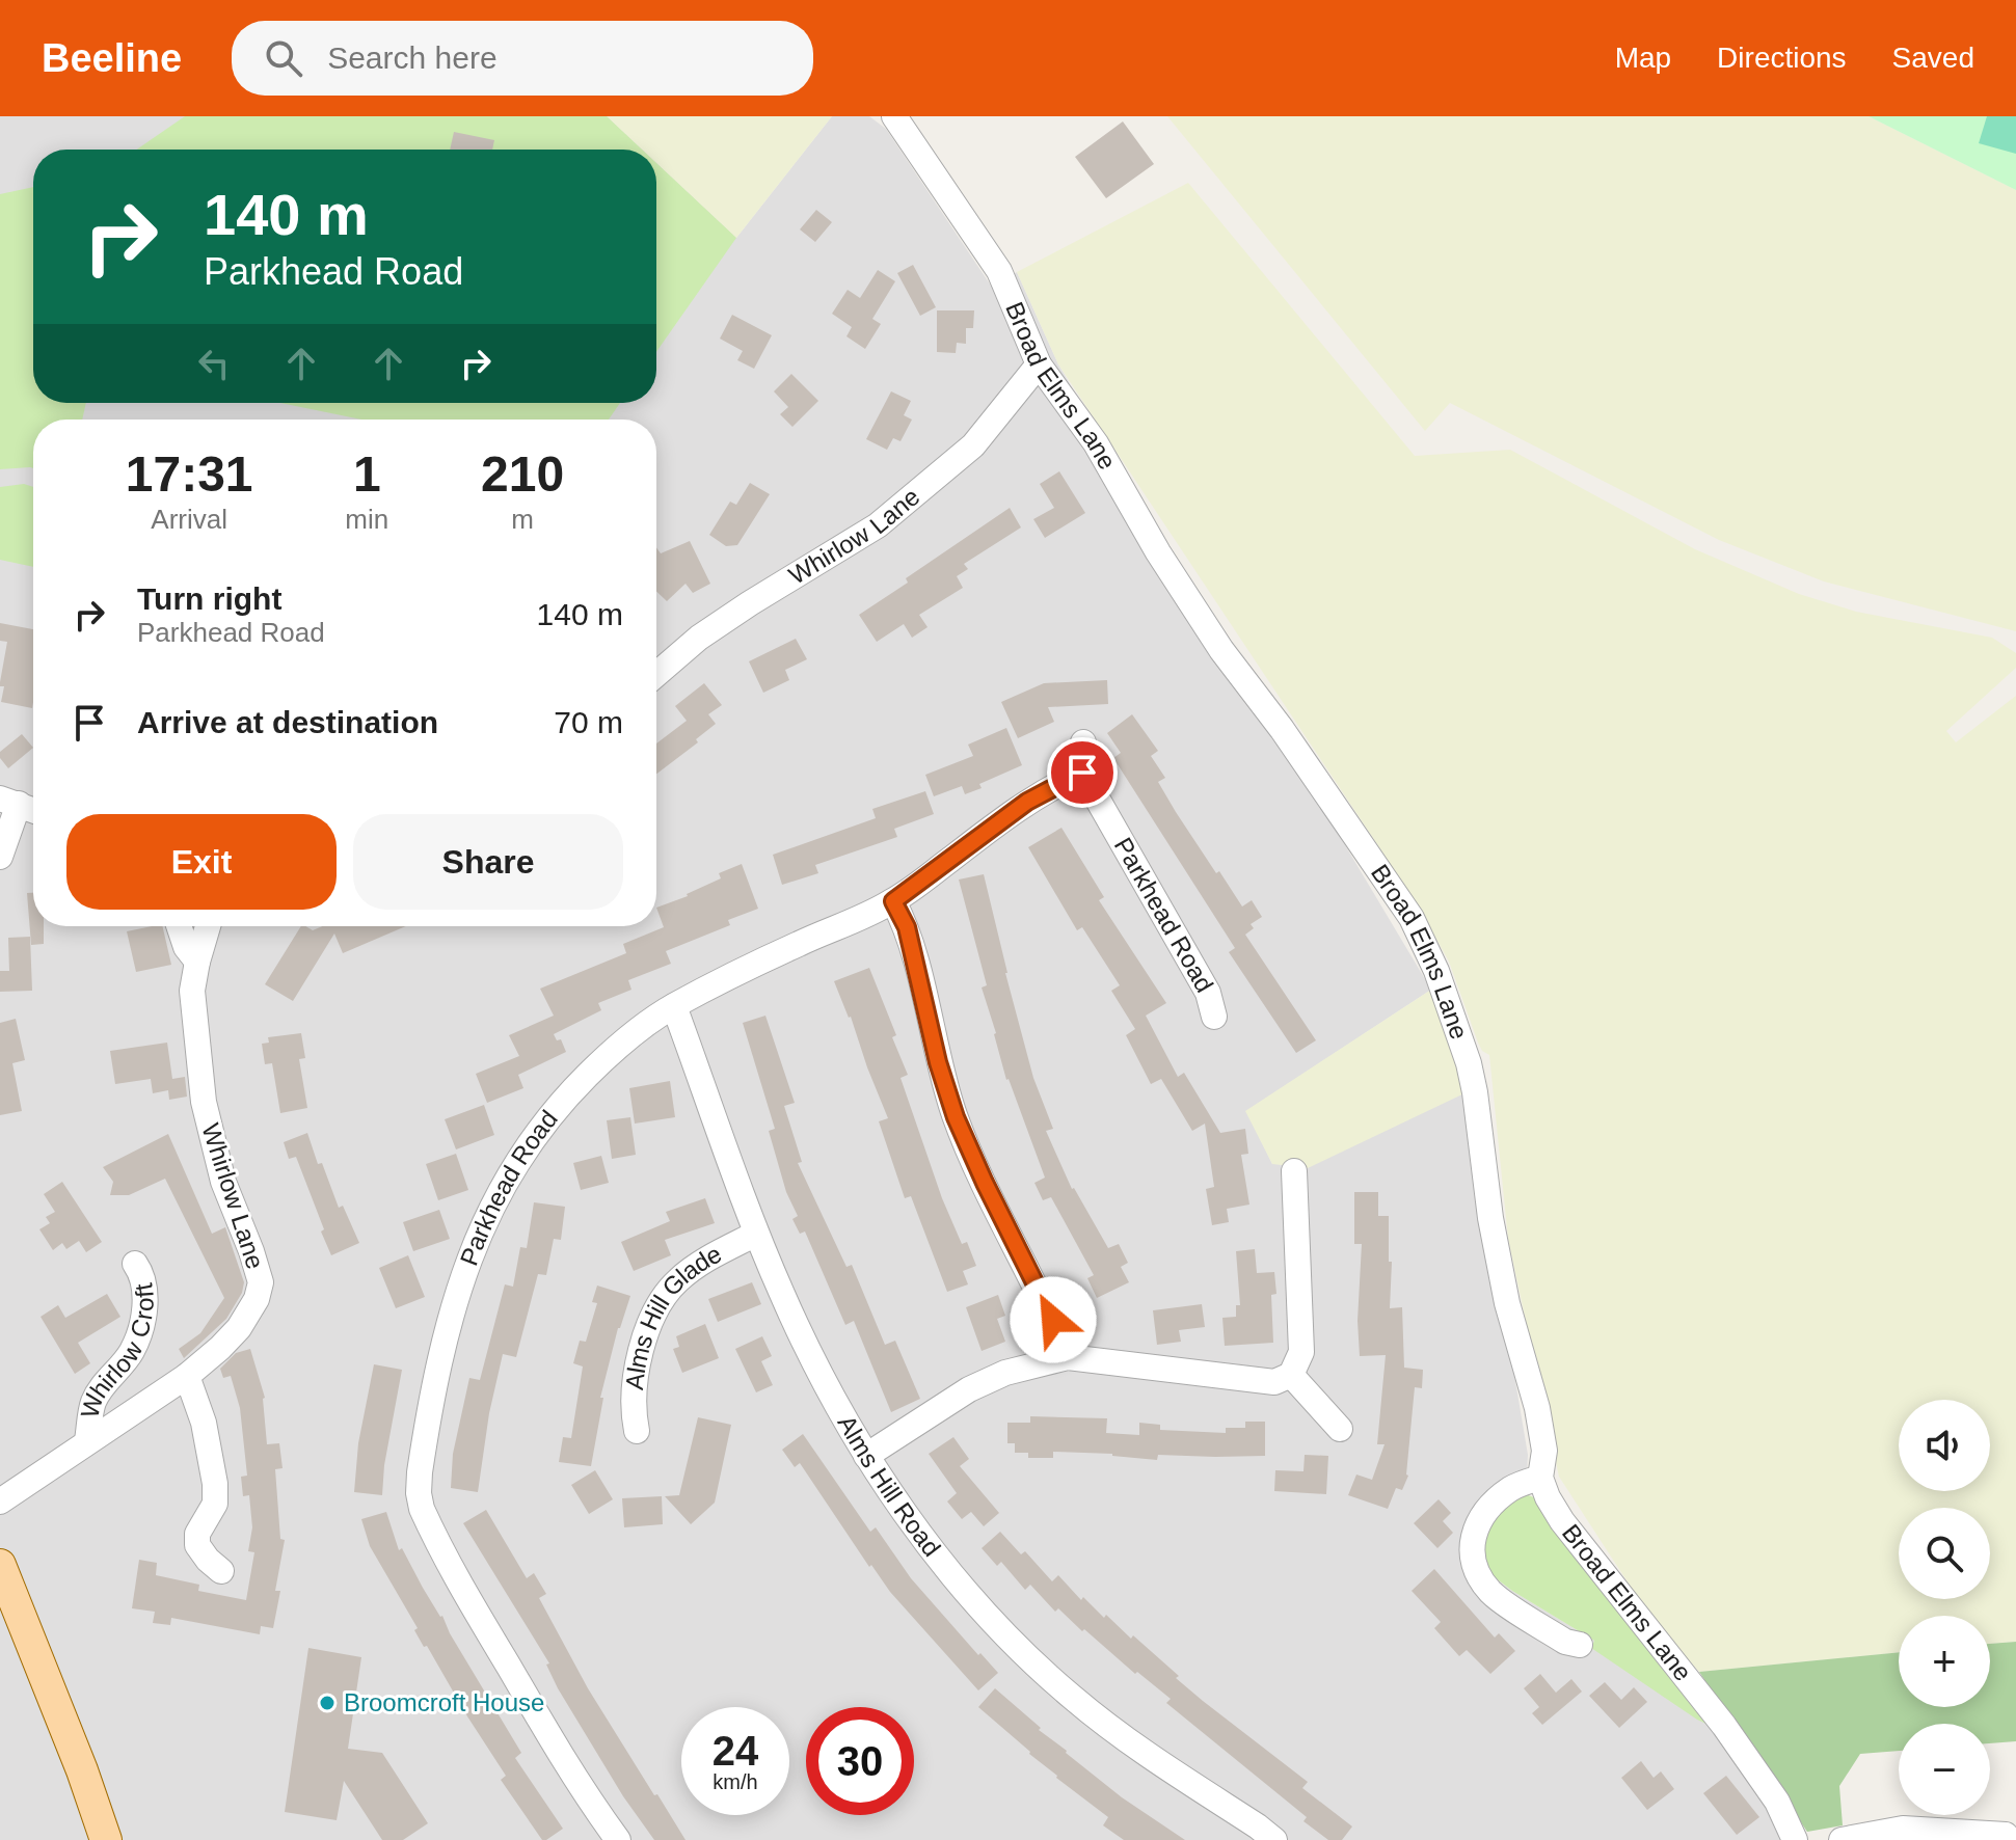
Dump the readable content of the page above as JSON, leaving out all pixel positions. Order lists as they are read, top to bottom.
{
  "streets": {
    "street": [
      "Broad Elms Lane",
      "Whirlow Lane",
      "Parkhead Road",
      "Alms Hill Glade",
      "Whirlow Croft",
      "Alms Hill Road"
    ]
  },
  "crossings": [
    ["Broad Elms Lane", "Whirlow Lane"],
    ["Whirlow Lane", "Whirlow Croft"],
    ["Parkhead Road", "Alms Hill Road"],
    ["Alms Hill Glade", "Alms Hill Road"]
  ],
  "places": ["Broomcroft House"],
  "page": {
    "header": "Beeline",
    "search": "Search here",
    "nav": ["Map", "Directions", "Saved"],
    "turn": ["140 m", "Parkhead Road"],
    "eta": [
      "17:31",
      "Arrival",
      "1",
      "min",
      "210",
      "m"
    ],
    "list": [
      {
        "name": "Turn right",
        "note": "Parkhead Road",
        "value": "140 m"
      },
      {
        "name": "Arrive at destination",
        "value": "70 m"
      }
    ],
    "buttons": ["Exit", "Share"],
    "map_buttons": ["+", "−"],
    "speed": "24 km/h",
    "limit": "30"
  }
}
